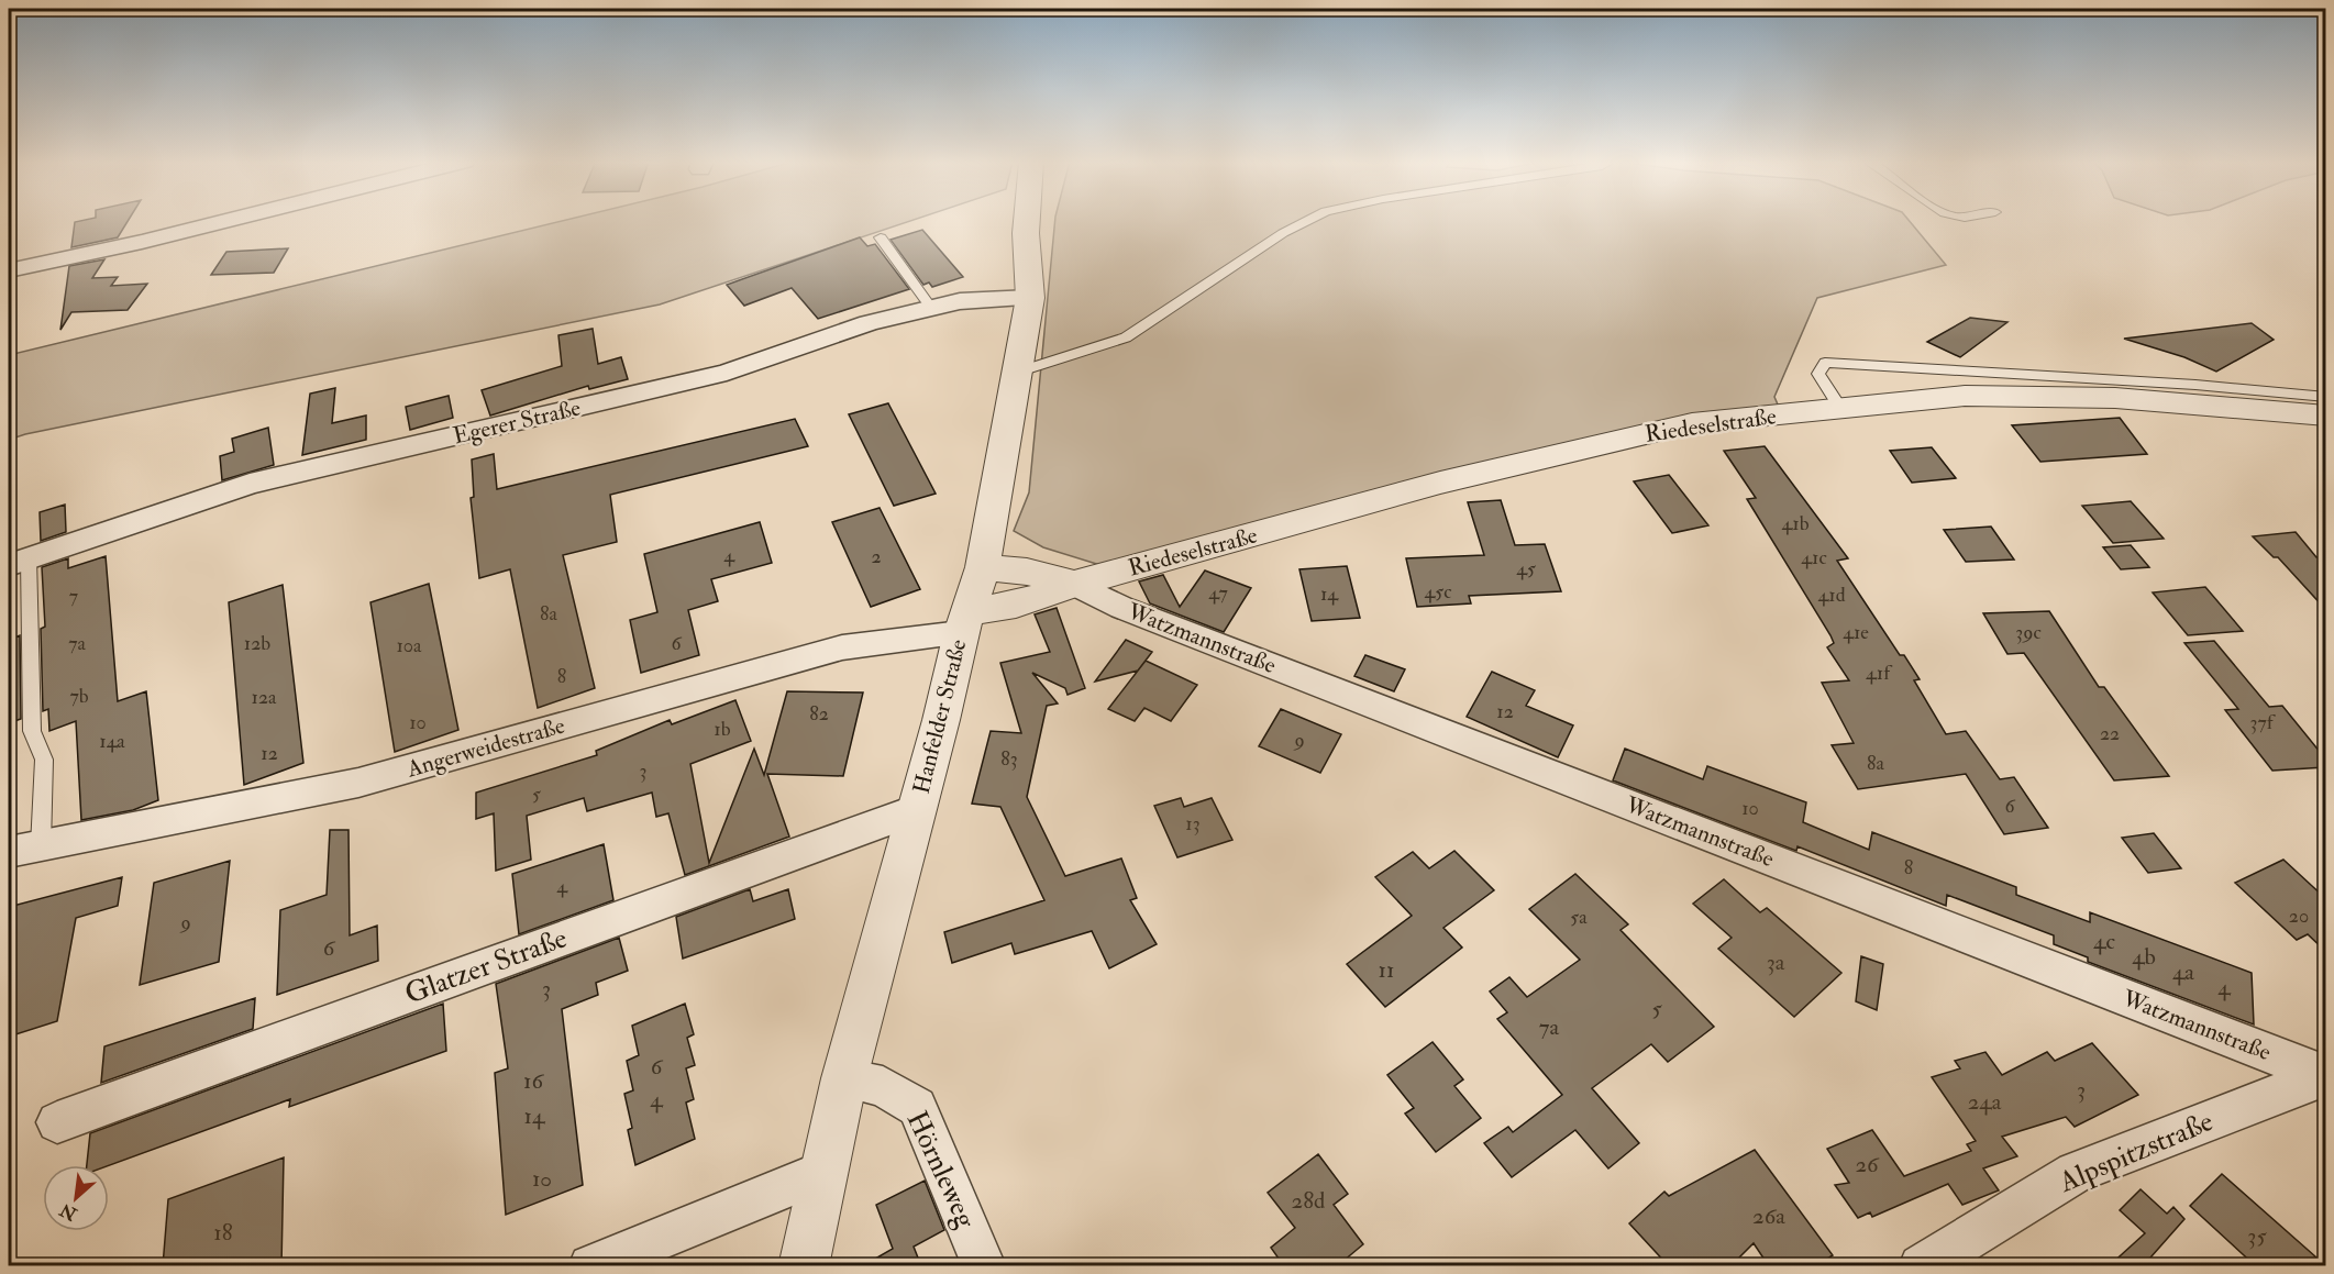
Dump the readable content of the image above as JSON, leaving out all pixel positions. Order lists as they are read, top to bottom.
{
  "streets": {
    "street": [
      "Egerer Straße",
      "Riedeselstraße",
      "Watzmannstraße",
      "Hanfelder Straße",
      "Angerweidestraße",
      "Glatzer Straße",
      "Alpspitzstraße",
      "Hörnleweg"
    ]
  },
  "crossings": [
    ["Egerer Straße", "Hanfelder Straße"],
    ["Riedeselstraße", "Watzmannstraße"],
    ["Riedeselstraße", "Hanfelder Straße"],
    ["Riedeselstraße", "Angerweidestraße"],
    ["Watzmannstraße", "Alpspitzstraße"],
    ["Hanfelder Straße", "Angerweidestraße"],
    ["Hanfelder Straße", "Glatzer Straße"],
    ["Hanfelder Straße", "Hörnleweg"]
  ],
  "house_numbers": [
    "41b",
    "4",
    "2",
    "41c",
    "45",
    "45c",
    "47",
    "14",
    "41d",
    "7",
    "8a",
    "41e",
    "39c",
    "7a",
    "12b",
    "6",
    "10a",
    "41f",
    "8",
    "7b",
    "12a",
    "12",
    "82",
    "10",
    "37f",
    "1b",
    "22",
    "9",
    "14a",
    "12",
    "83",
    "8a",
    "3",
    "5",
    "6",
    "10",
    "13",
    "8",
    "4",
    "20",
    "5a",
    "9",
    "4c",
    "6",
    "4b",
    "3a",
    "11",
    "4a",
    "4",
    "3",
    "5",
    "7a",
    "6",
    "16",
    "3",
    "4",
    "24a",
    "14",
    "26",
    "10",
    "28d",
    "26a",
    "18",
    "35"
  ],
  "north": "bottom left"
}
